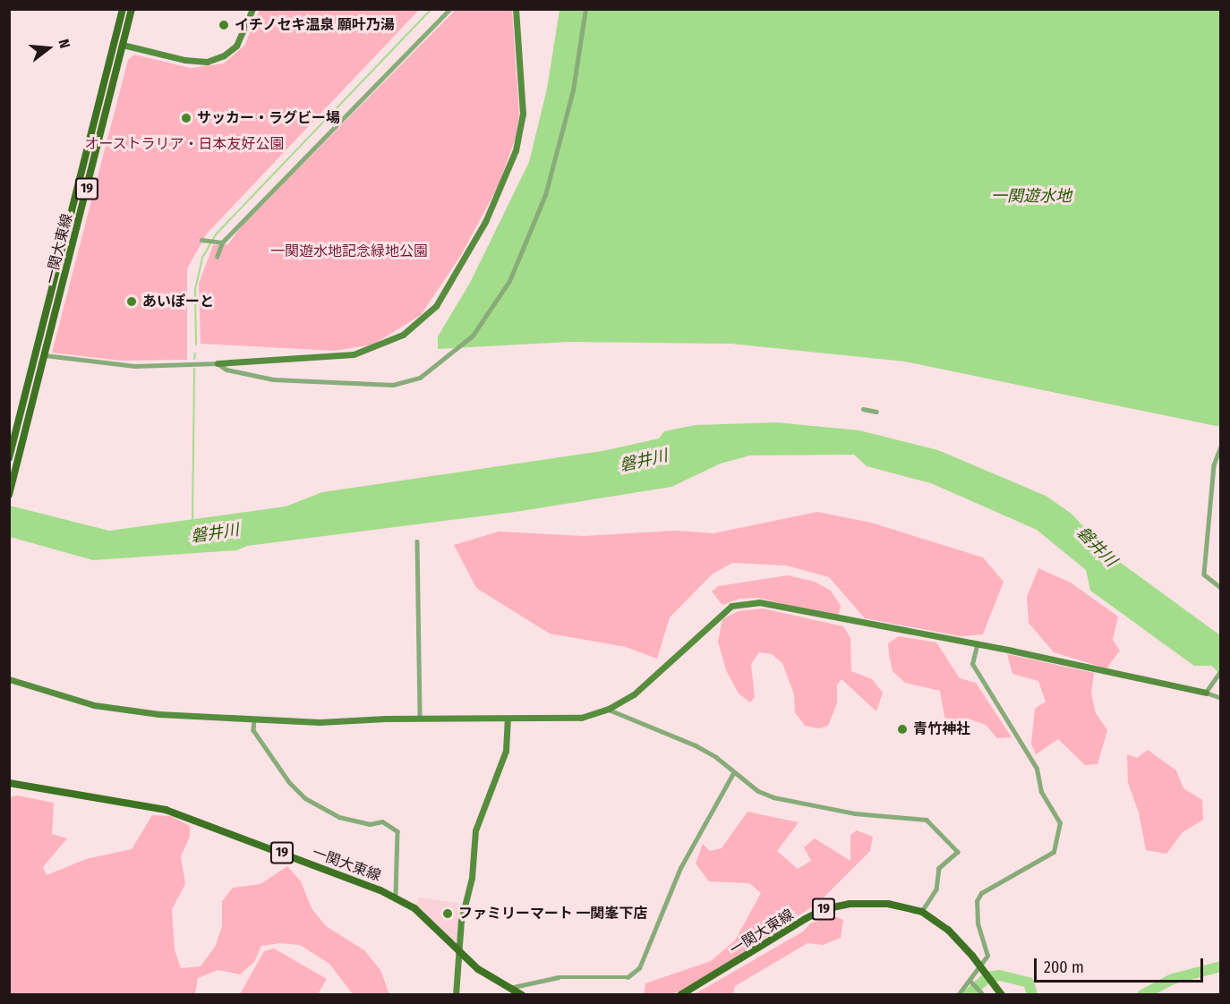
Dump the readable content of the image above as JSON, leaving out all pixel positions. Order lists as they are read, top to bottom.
{
  "streets": {
    "main road": ["19", "一関大東線"]
  },
  "water": ["一関遊水地", "磐井川"],
  "parks": ["オーストラリア・日本友好公園", "一関遊水地記念緑地公園"],
  "places": [
    "イチノセキ温泉 願叶乃湯",
    "サッカー・ラグビー場",
    "あいぽーと",
    "青竹神社",
    "ファミリーマート 一関峯下店"
  ],
  "scale_bar": "200 m",
  "north": "right"
}
